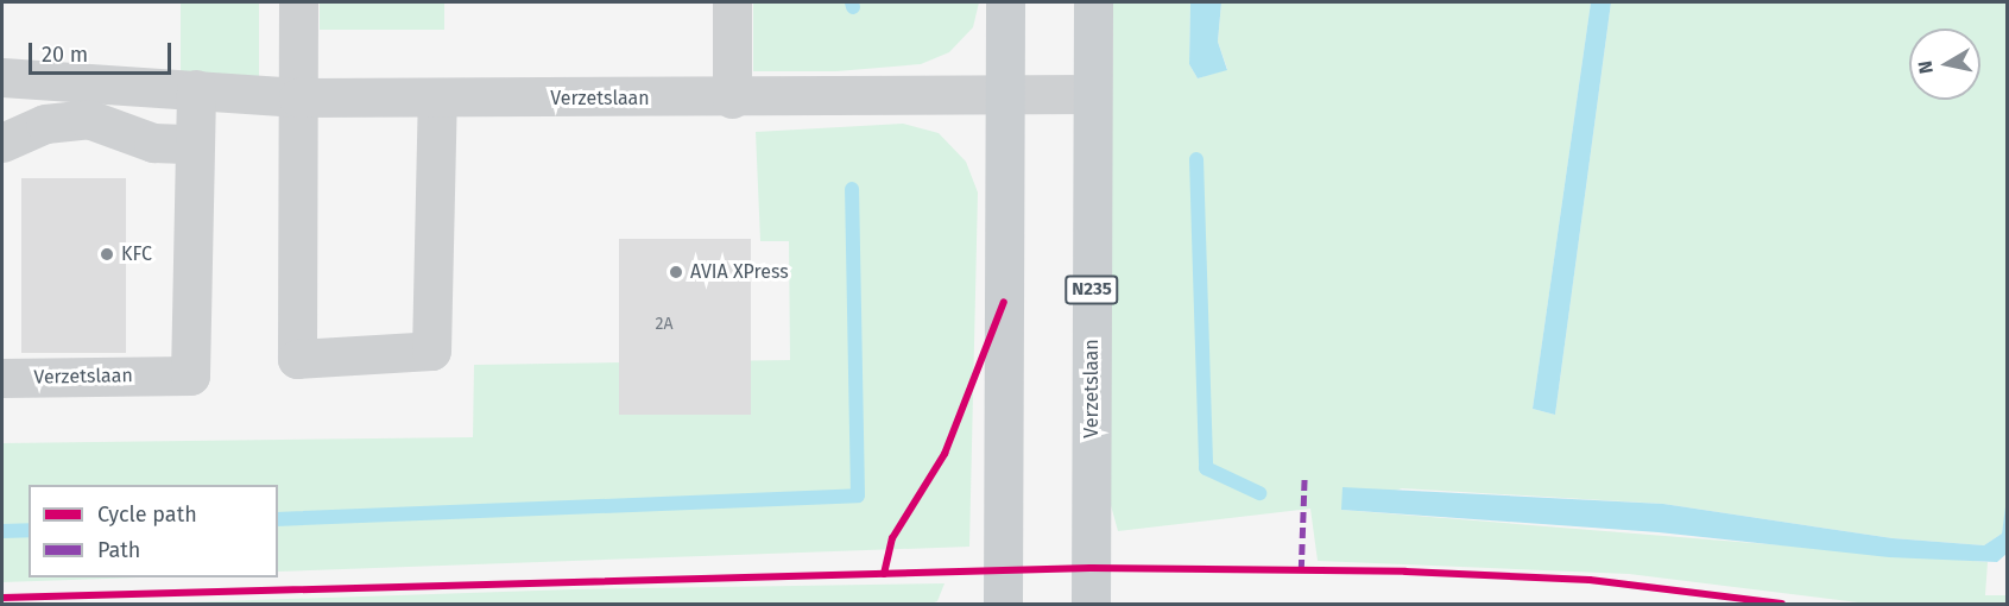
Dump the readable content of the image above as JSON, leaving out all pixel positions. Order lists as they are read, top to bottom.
{
  "streets": {
    "main road": ["Verzetslaan", "N235"]
  },
  "places": ["KFC", "AVIA XPress"],
  "house_numbers": ["2A"],
  "legend": ["Cycle path", "Path"],
  "scale_bar": "20 m",
  "north": "left"
}
